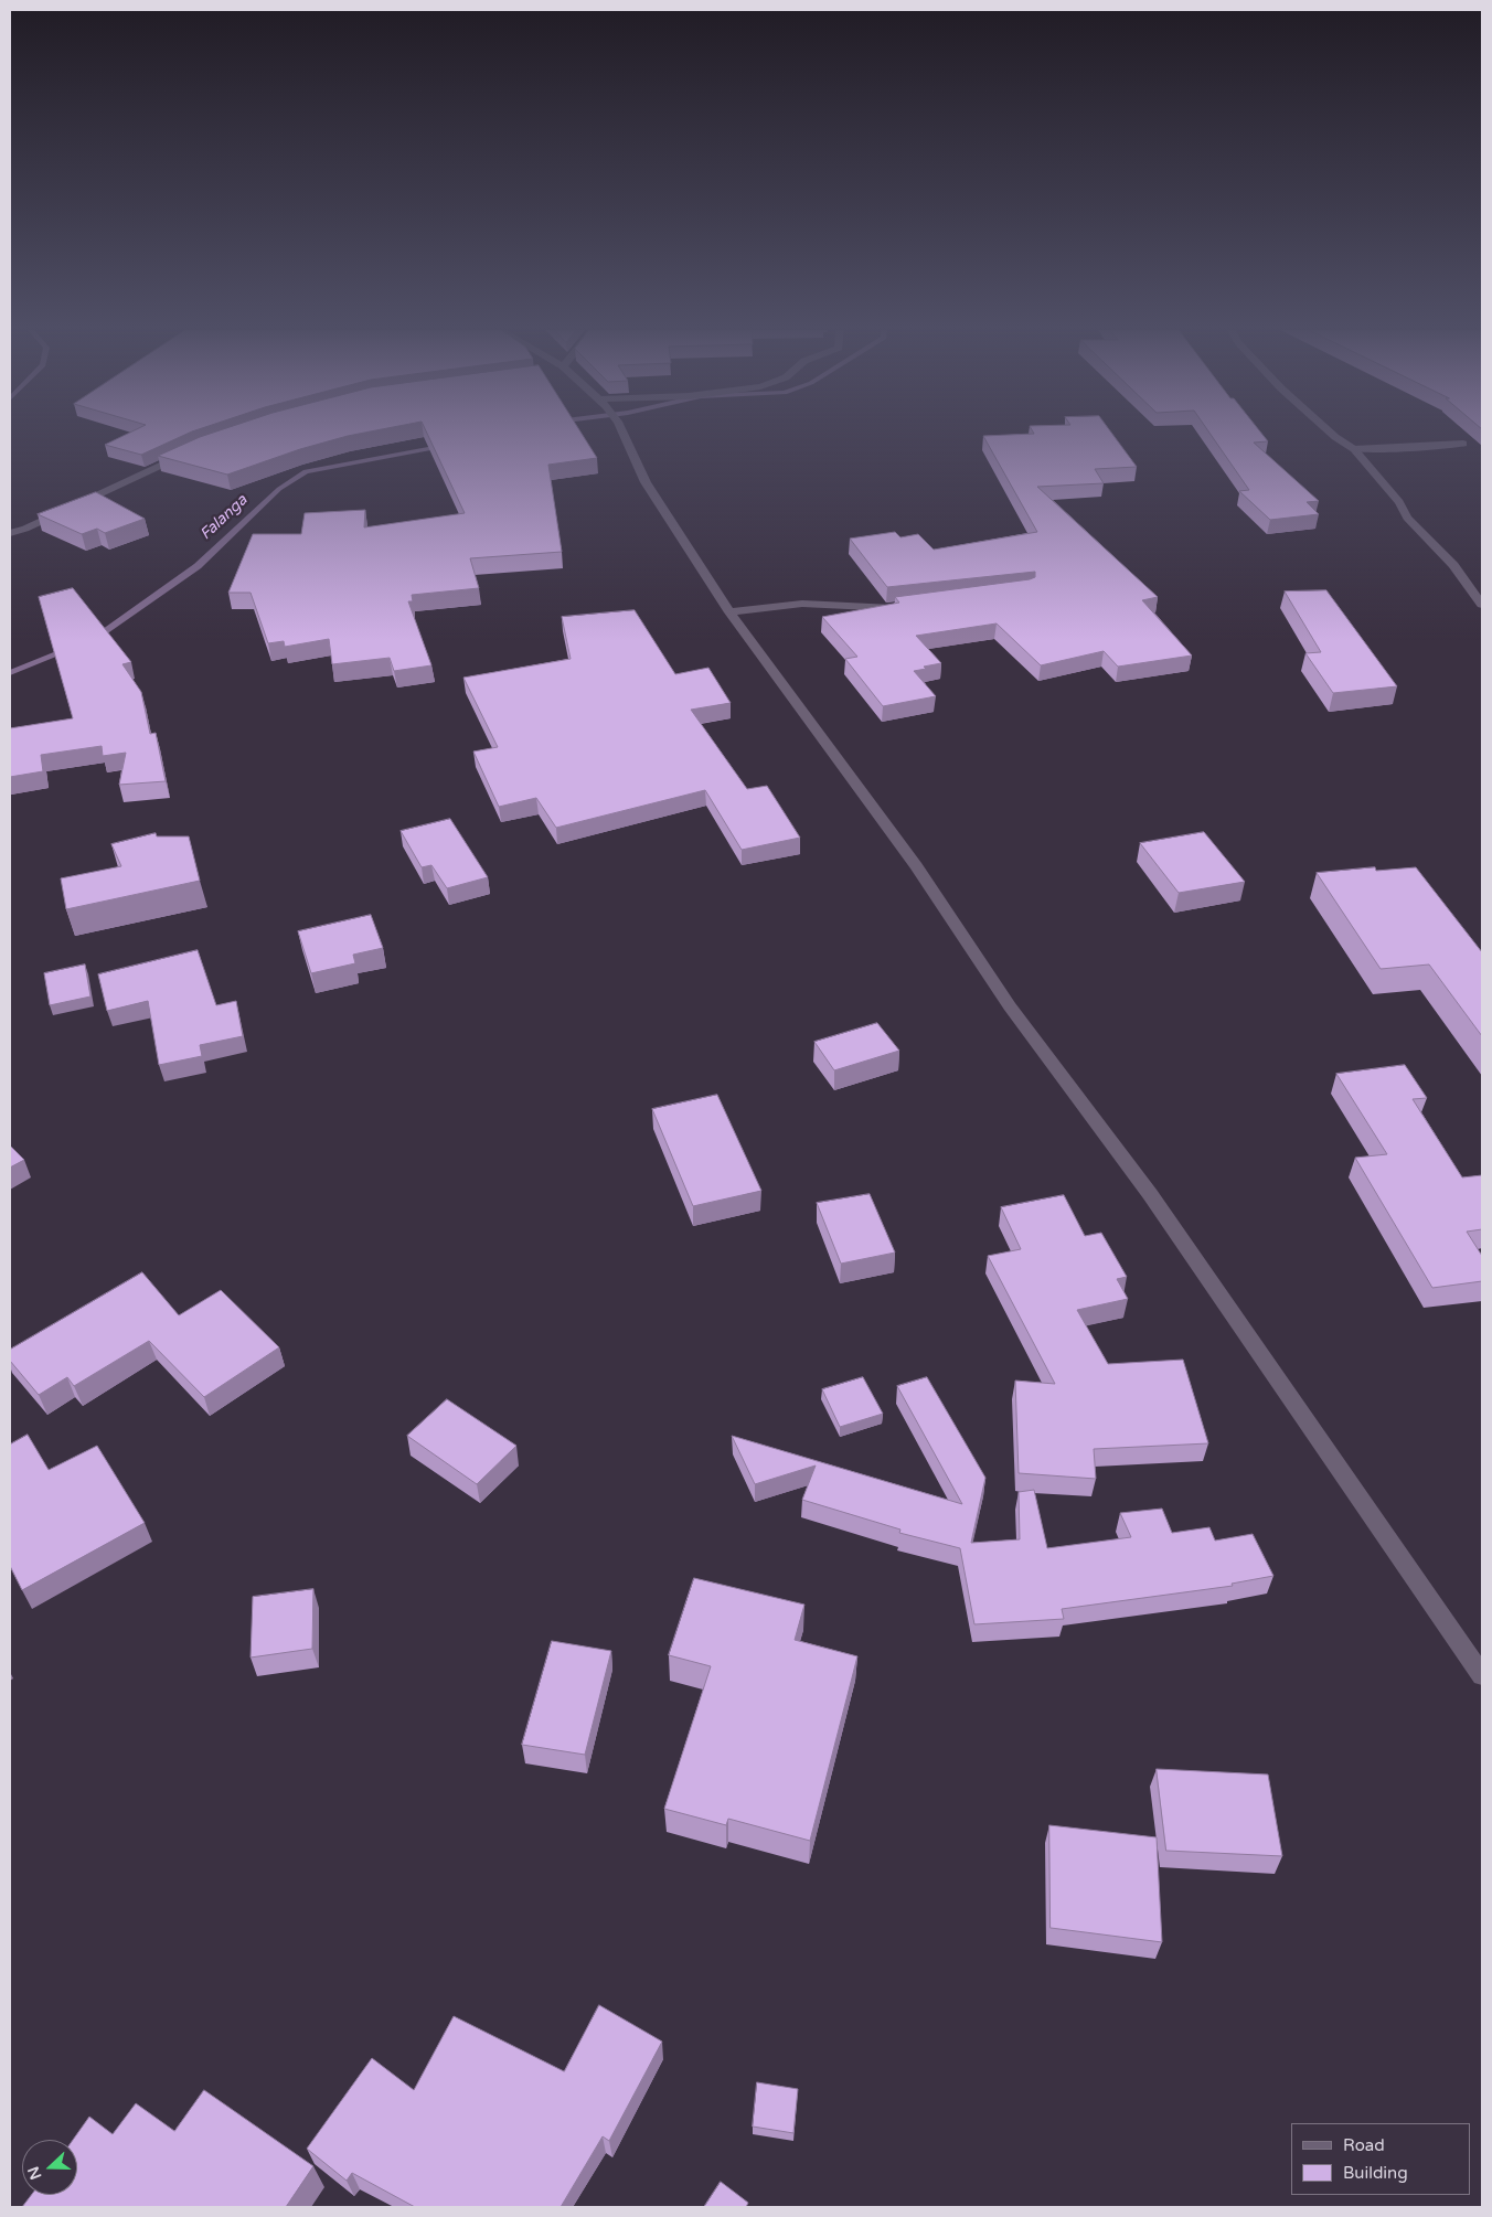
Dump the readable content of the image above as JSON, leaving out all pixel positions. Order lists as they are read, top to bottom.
{
  "water": ["Falanga"],
  "legend": ["Road", "Building"],
  "north": "left"
}
